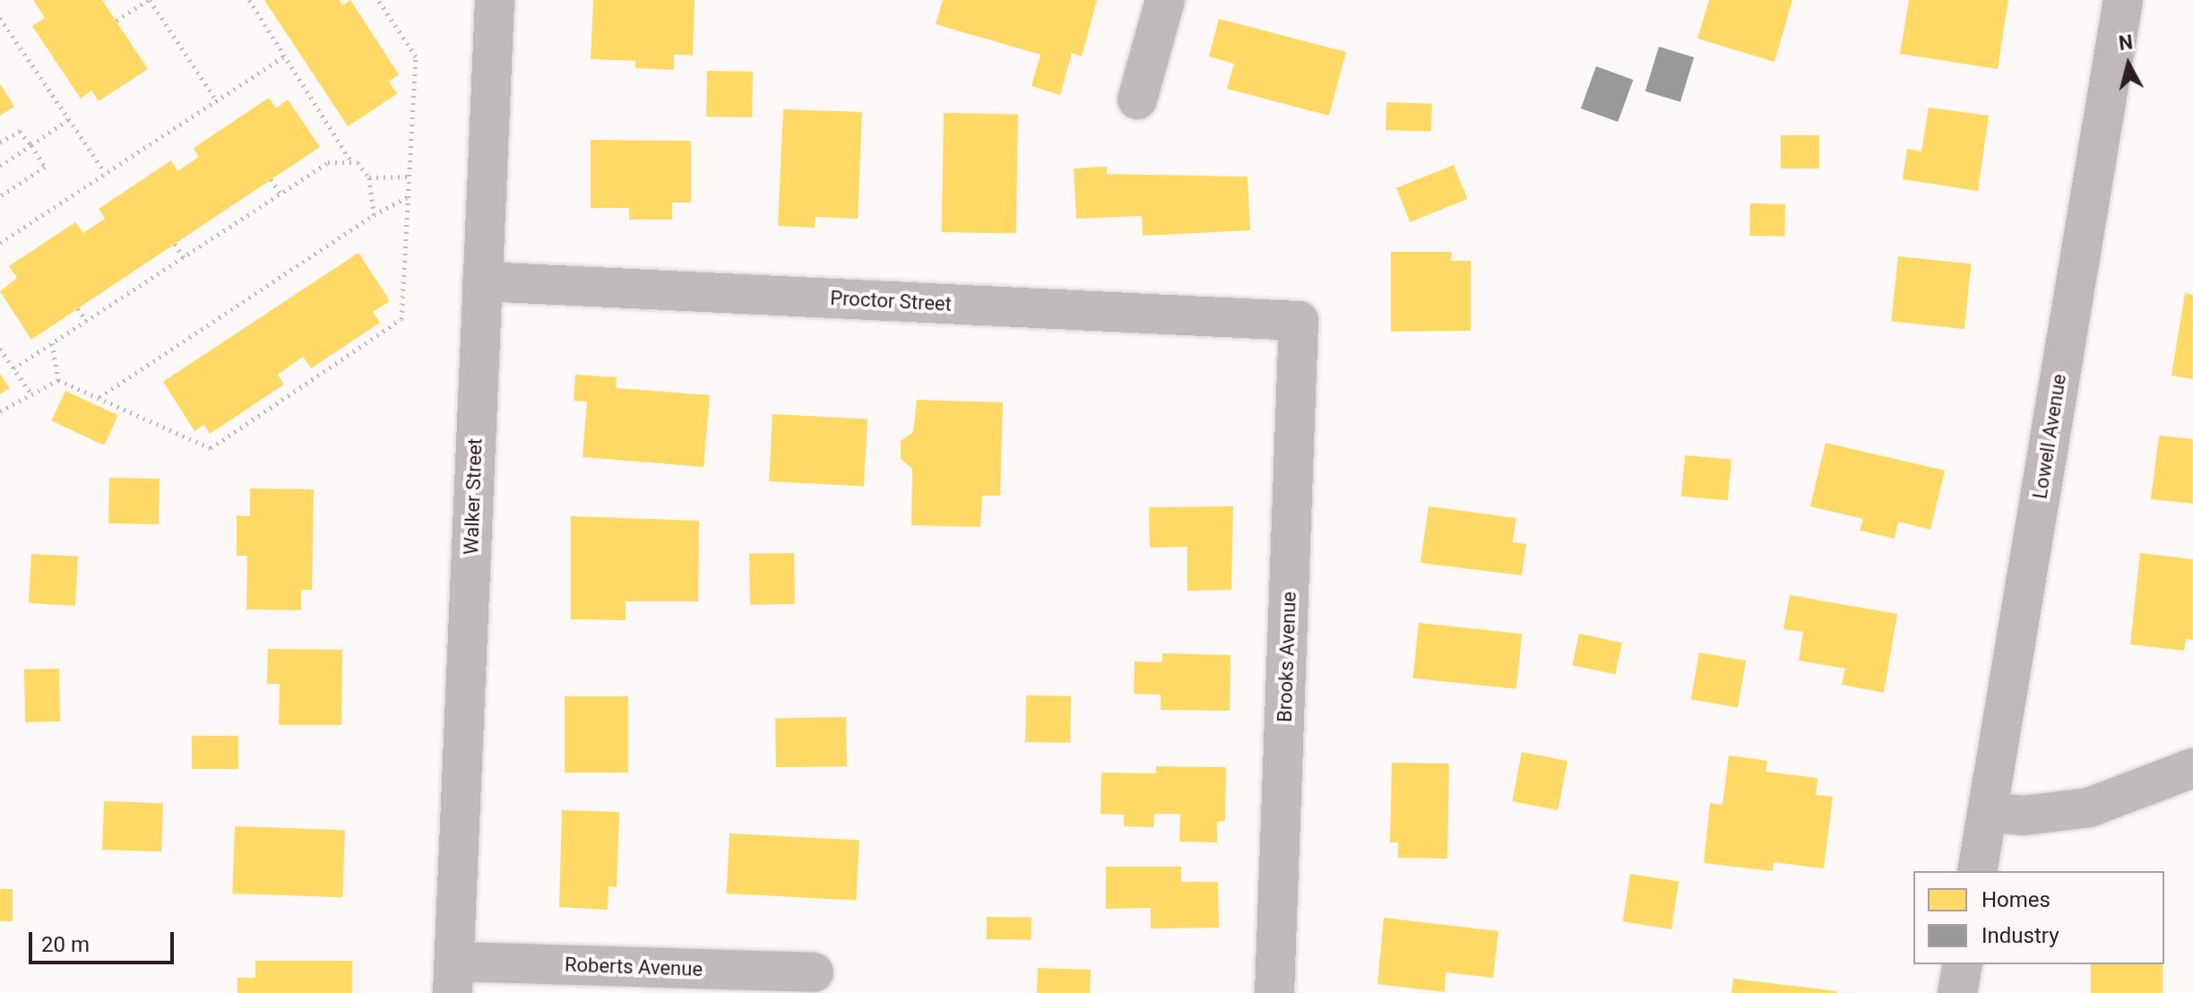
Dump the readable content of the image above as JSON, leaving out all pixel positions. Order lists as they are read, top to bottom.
{
  "streets": {
    "street": [
      "Proctor Street",
      "Lowell Avenue",
      "Walker Street",
      "Brooks Avenue",
      "Roberts Avenue"
    ]
  },
  "crossings": [
    ["Proctor Street", "Walker Street"],
    ["Proctor Street", "Brooks Avenue"],
    ["Walker Street", "Roberts Avenue"]
  ],
  "legend": ["Homes", "Industry"],
  "scale_bar": "20 m",
  "north": "top"
}
